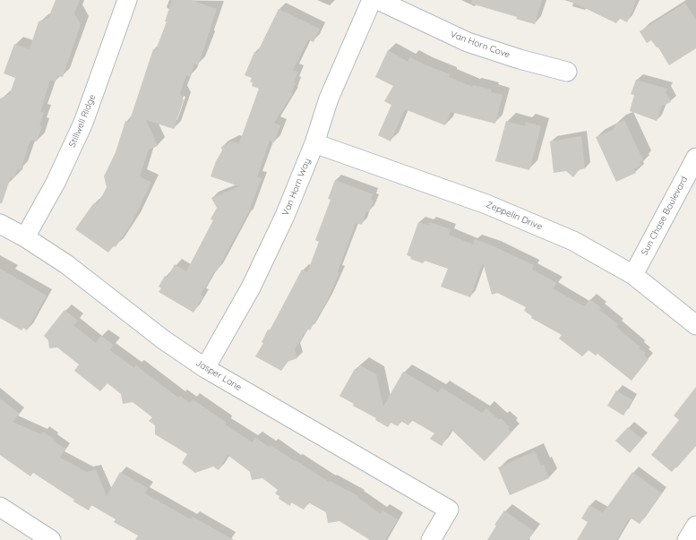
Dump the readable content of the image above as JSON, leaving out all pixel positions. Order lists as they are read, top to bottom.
{
  "streets": {
    "street": [
      "Van Horn Cove",
      "Stillwell Ridge",
      "Van Horn Way",
      "Zeppelin Drive",
      "Sun Chase Boulevard",
      "Jasper Lane"
    ]
  },
  "crossings": [
    ["Stillwell Ridge", "Jasper Lane"],
    ["Van Horn Way", "Zeppelin Drive"],
    ["Van Horn Way", "Jasper Lane"],
    ["Zeppelin Drive", "Sun Chase Boulevard"]
  ]
}
